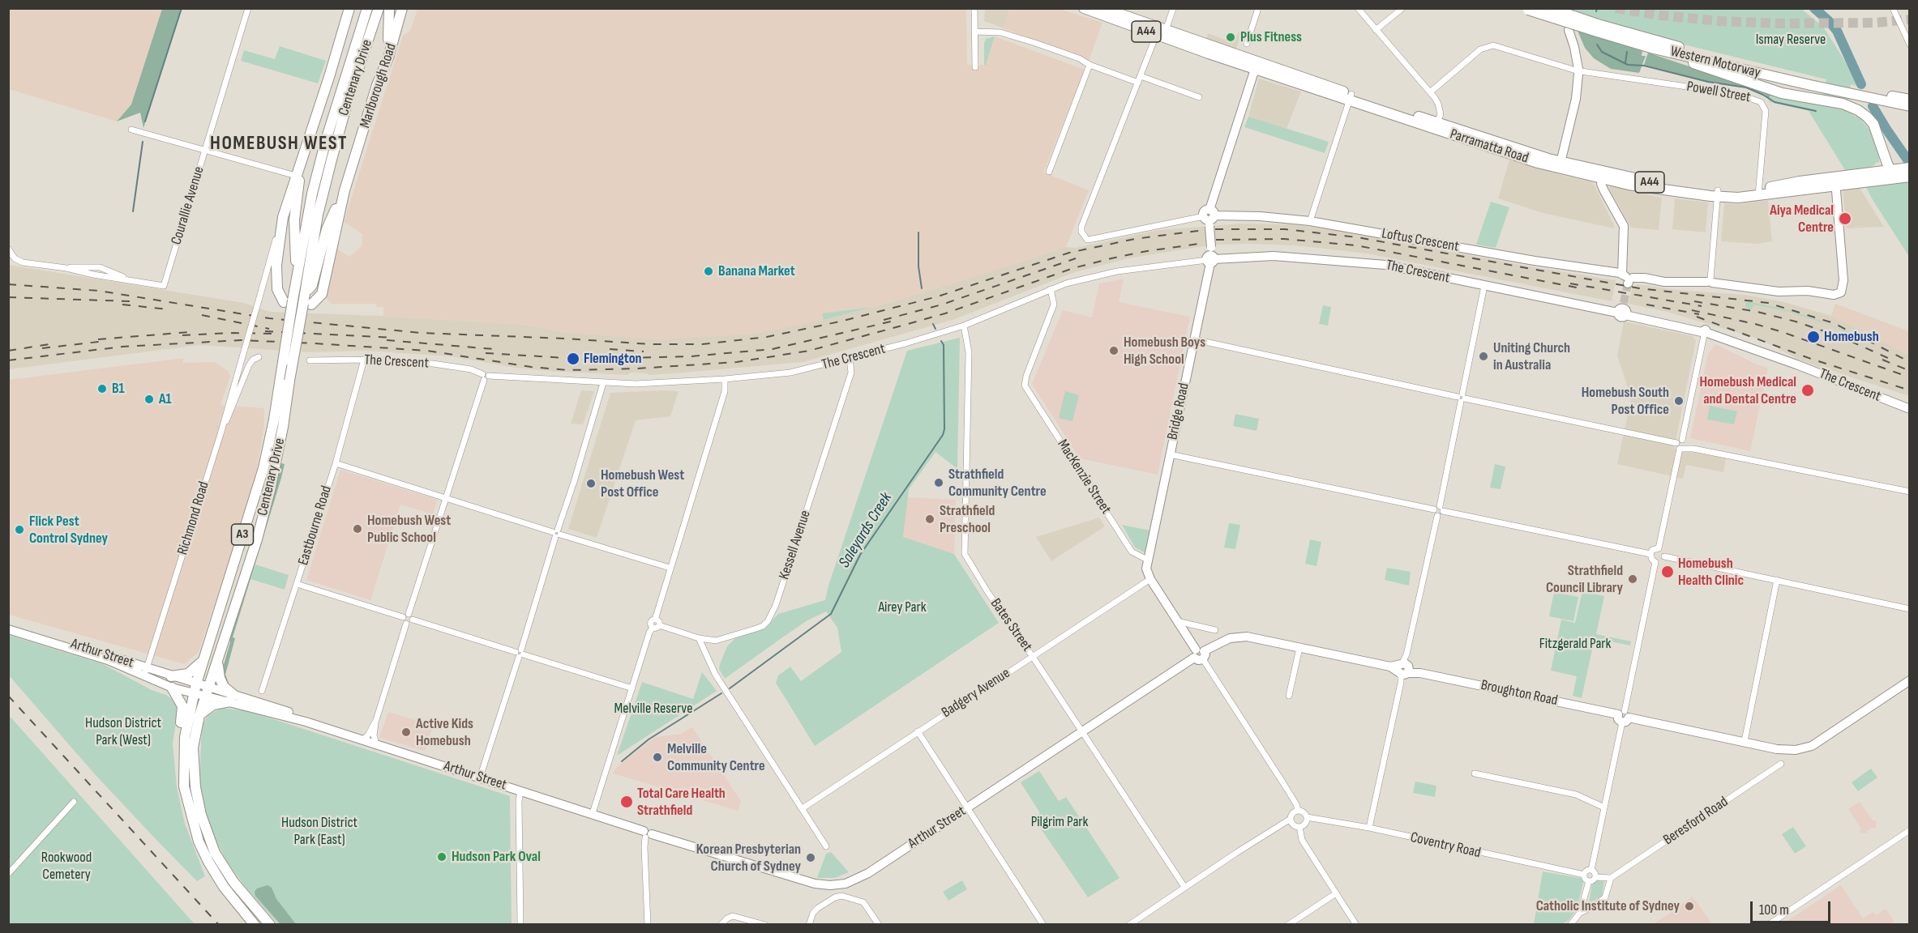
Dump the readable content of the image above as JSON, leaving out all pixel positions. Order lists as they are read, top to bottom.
{
  "streets": {
    "highway": [
      "A44",
      "Western Motorway",
      "Centenary Drive",
      "Marlborough Road",
      "Parramatta Road",
      "A3"
    ],
    "main road": [
      "Loftus Crescent",
      "The Crescent",
      "Bridge Road",
      "Arthur Street",
      "Broughton Road"
    ],
    "street": [
      "Powell Street",
      "Courallie Avenue",
      "MacKenzie Street",
      "Richmond Road",
      "Eastbourne Road",
      "Kessell Avenue",
      "Bates Street",
      "Badgery Avenue",
      "Beresford Road",
      "Coventry Road"
    ]
  },
  "crossings": [
    ["Centenary Drive", "Marlborough Road"],
    ["Centenary Drive", "Arthur Street"],
    ["Powell Street", "Parramatta Road"],
    ["Parramatta Road", "Loftus Crescent"],
    ["Parramatta Road", "Bridge Road"],
    ["Loftus Crescent", "Bridge Road"],
    ["The Crescent", "Bridge Road"],
    ["The Crescent", "MacKenzie Street"],
    ["The Crescent", "Eastbourne Road"],
    ["The Crescent", "Kessell Avenue"],
    ["The Crescent", "Bates Street"],
    ["Bridge Road", "MacKenzie Street"],
    ["Richmond Road", "Arthur Street"],
    ["Bates Street", "Arthur Street"],
    ["Bates Street", "Badgery Avenue"],
    ["Arthur Street", "Broughton Road"]
  ],
  "districts": ["HOMEBUSH WEST"],
  "water": ["Saleyards Creek"],
  "parks": [
    "Ismay Reserve",
    "Airey Park",
    "Fitzgerald Park",
    "Melville Reserve",
    "Hudson District Park (West)",
    "Pilgrim Park",
    "Hudson District Park (East)",
    "Rookwood Cemetery"
  ],
  "places": [
    "Plus Fitness",
    "Aiya Medical Centre",
    "Banana Market",
    "Homebush",
    "Homebush Boys High School",
    "Uniting Church in Australia",
    "Flemington",
    "B1",
    "Homebush Medical and Dental Centre",
    "A1",
    "Homebush South Post Office",
    "Strathfield Community Centre",
    "Homebush West Post Office",
    "Strathfield Preschool",
    "Homebush West Public School",
    "Flick Pest Control Sydney",
    "Homebush Health Clinic",
    "Strathfield Council Library",
    "Active Kids Homebush",
    "Melville Community Centre",
    "Total Care Health Strathfield",
    "Hudson Park Oval",
    "Korean Presbyterian Church of Sydney",
    "Catholic Institute of Sydney"
  ],
  "scale_bar": "100 m"
}
